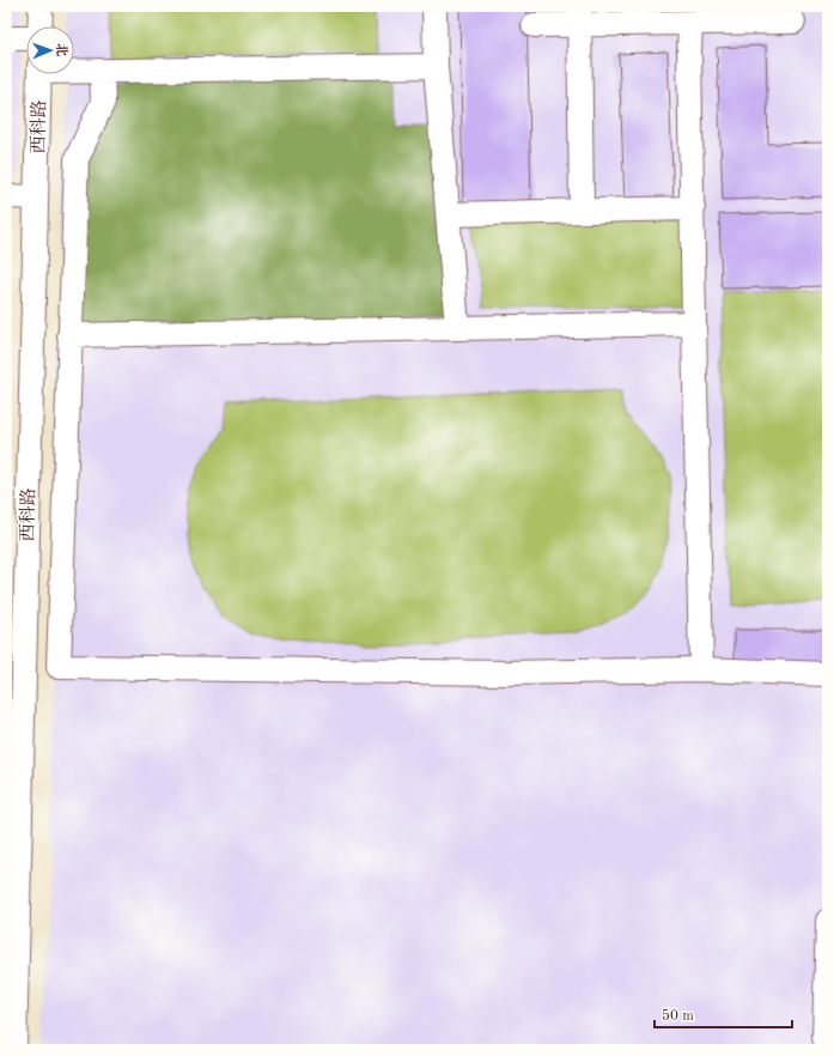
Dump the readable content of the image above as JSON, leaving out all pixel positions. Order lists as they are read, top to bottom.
{
  "streets": {
    "street": ["西科路"]
  },
  "scale_bar": "50 m",
  "north": "right"
}
